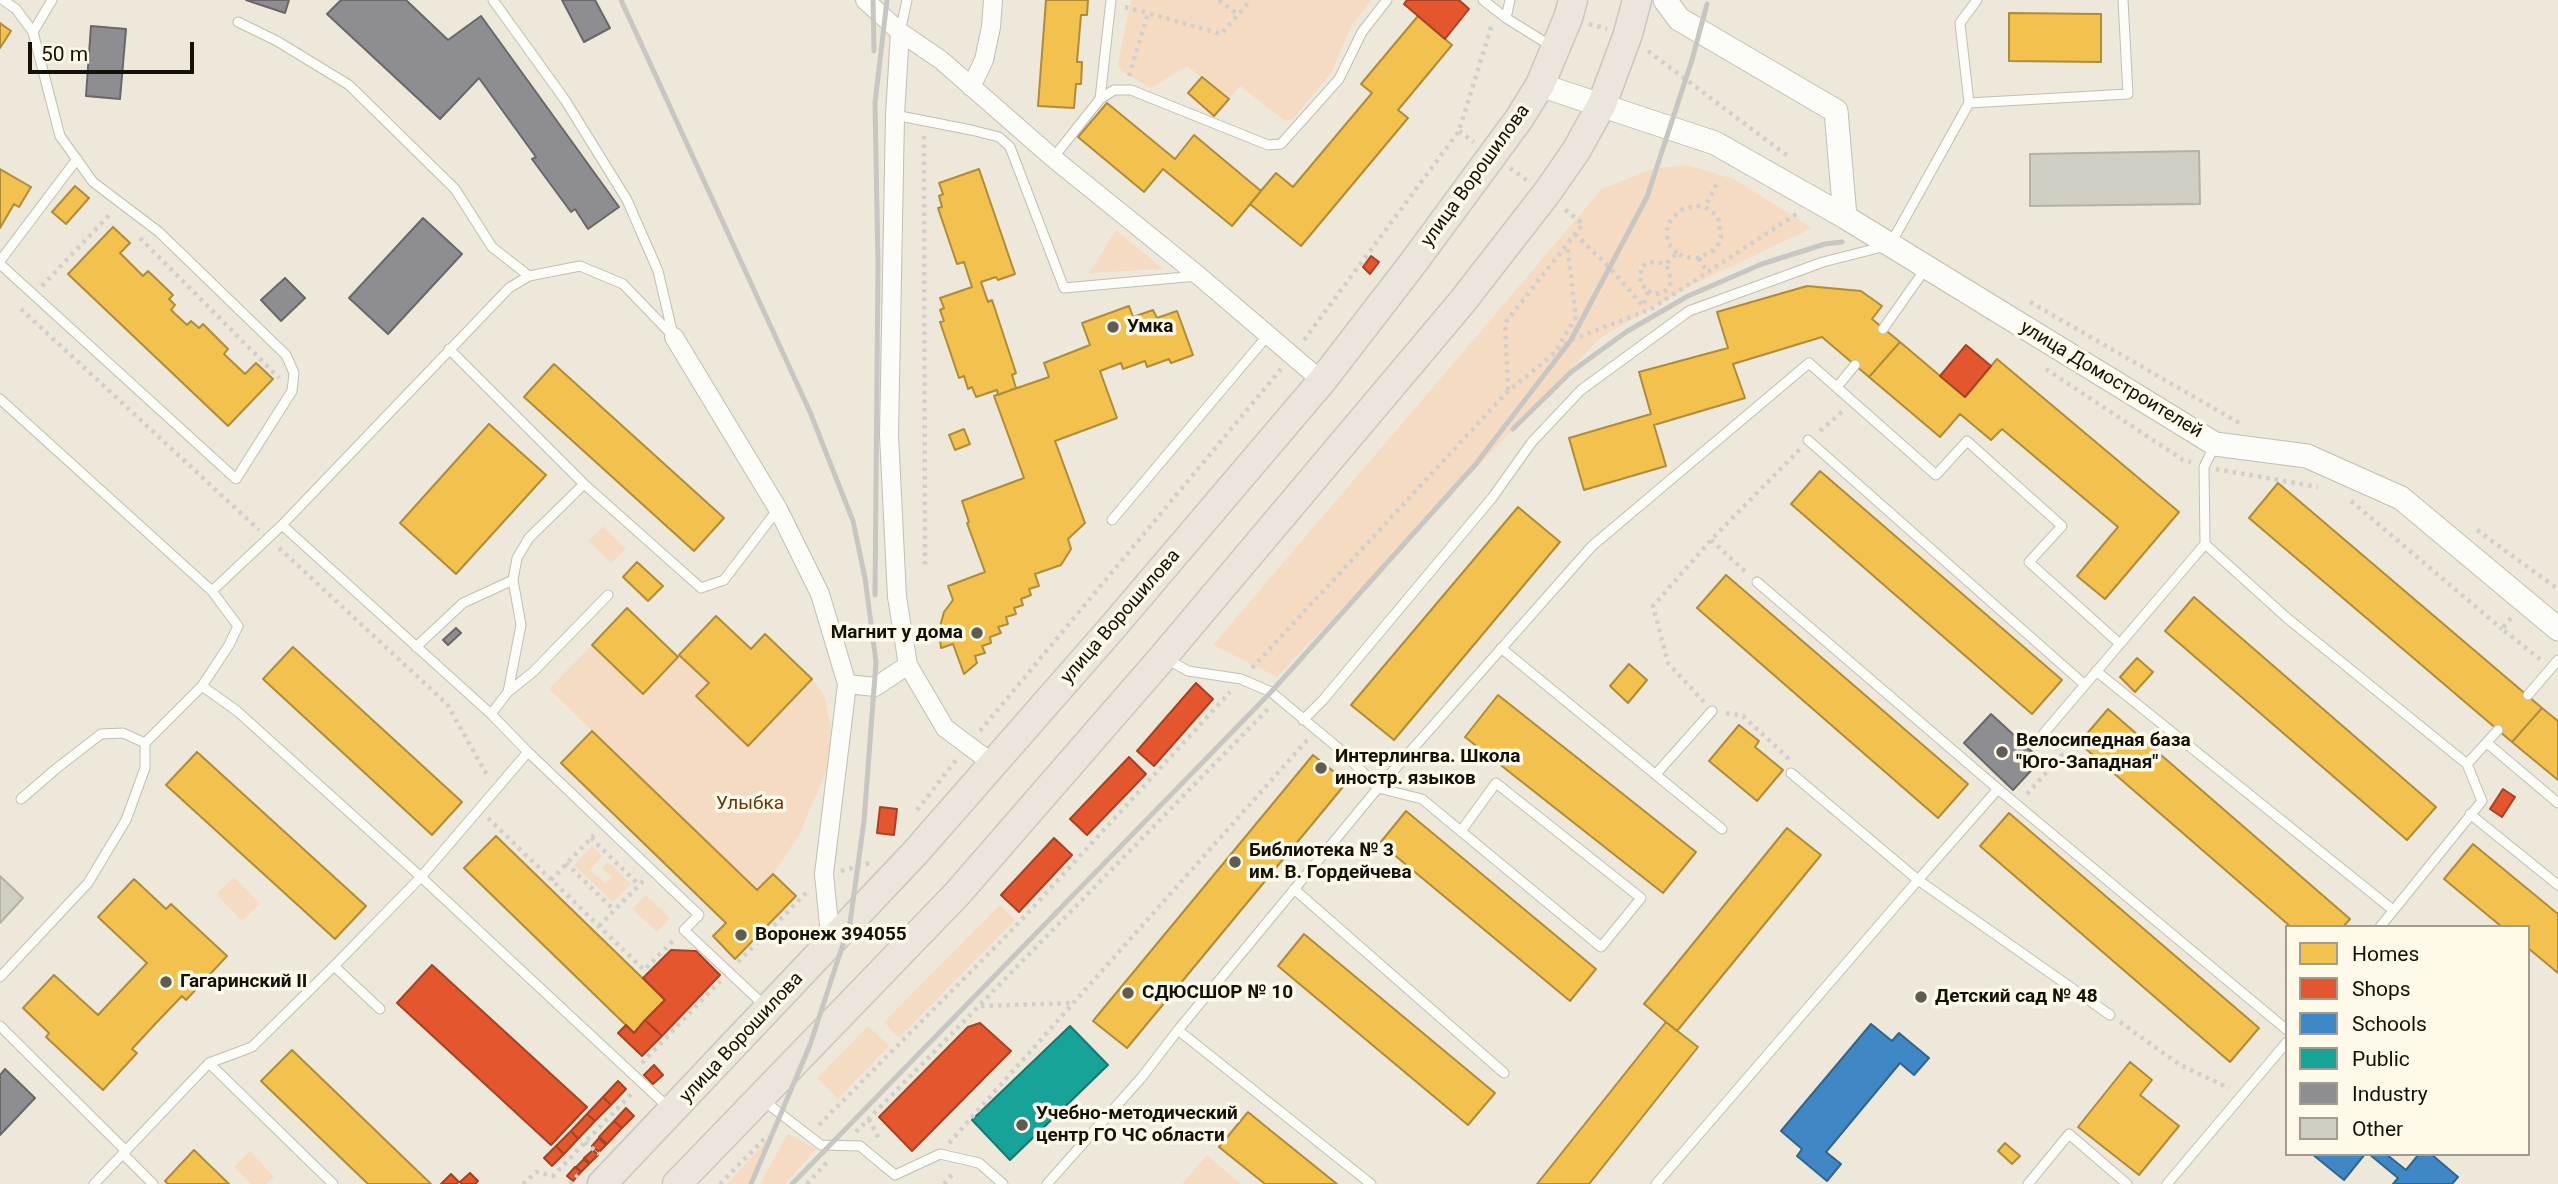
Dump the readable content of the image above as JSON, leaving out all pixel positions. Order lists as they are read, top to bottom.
{
  "streets": {
    "main road": ["улица Ворошилова"],
    "street": ["улица Домостроителей"]
  },
  "crossings": [
    ["улица Ворошилова", "улица Домостроителей"]
  ],
  "parks": ["Улыбка"],
  "places": [
    "Умка",
    "Магнит у дома",
    "Велосипедная база \"Юго-Западная\"",
    "Интерлингва. Школа иностр. языков",
    "Библиотека № 3 им. В. Гордейчева",
    "Воронеж 394055",
    "Гагаринский II",
    "СДЮСШОР № 10",
    "Детский сад № 48",
    "Учебно-методический центр ГО ЧС области"
  ],
  "legend": [
    "Homes",
    "Shops",
    "Schools",
    "Public",
    "Industry",
    "Other"
  ],
  "scale_bar": "50 m"
}
